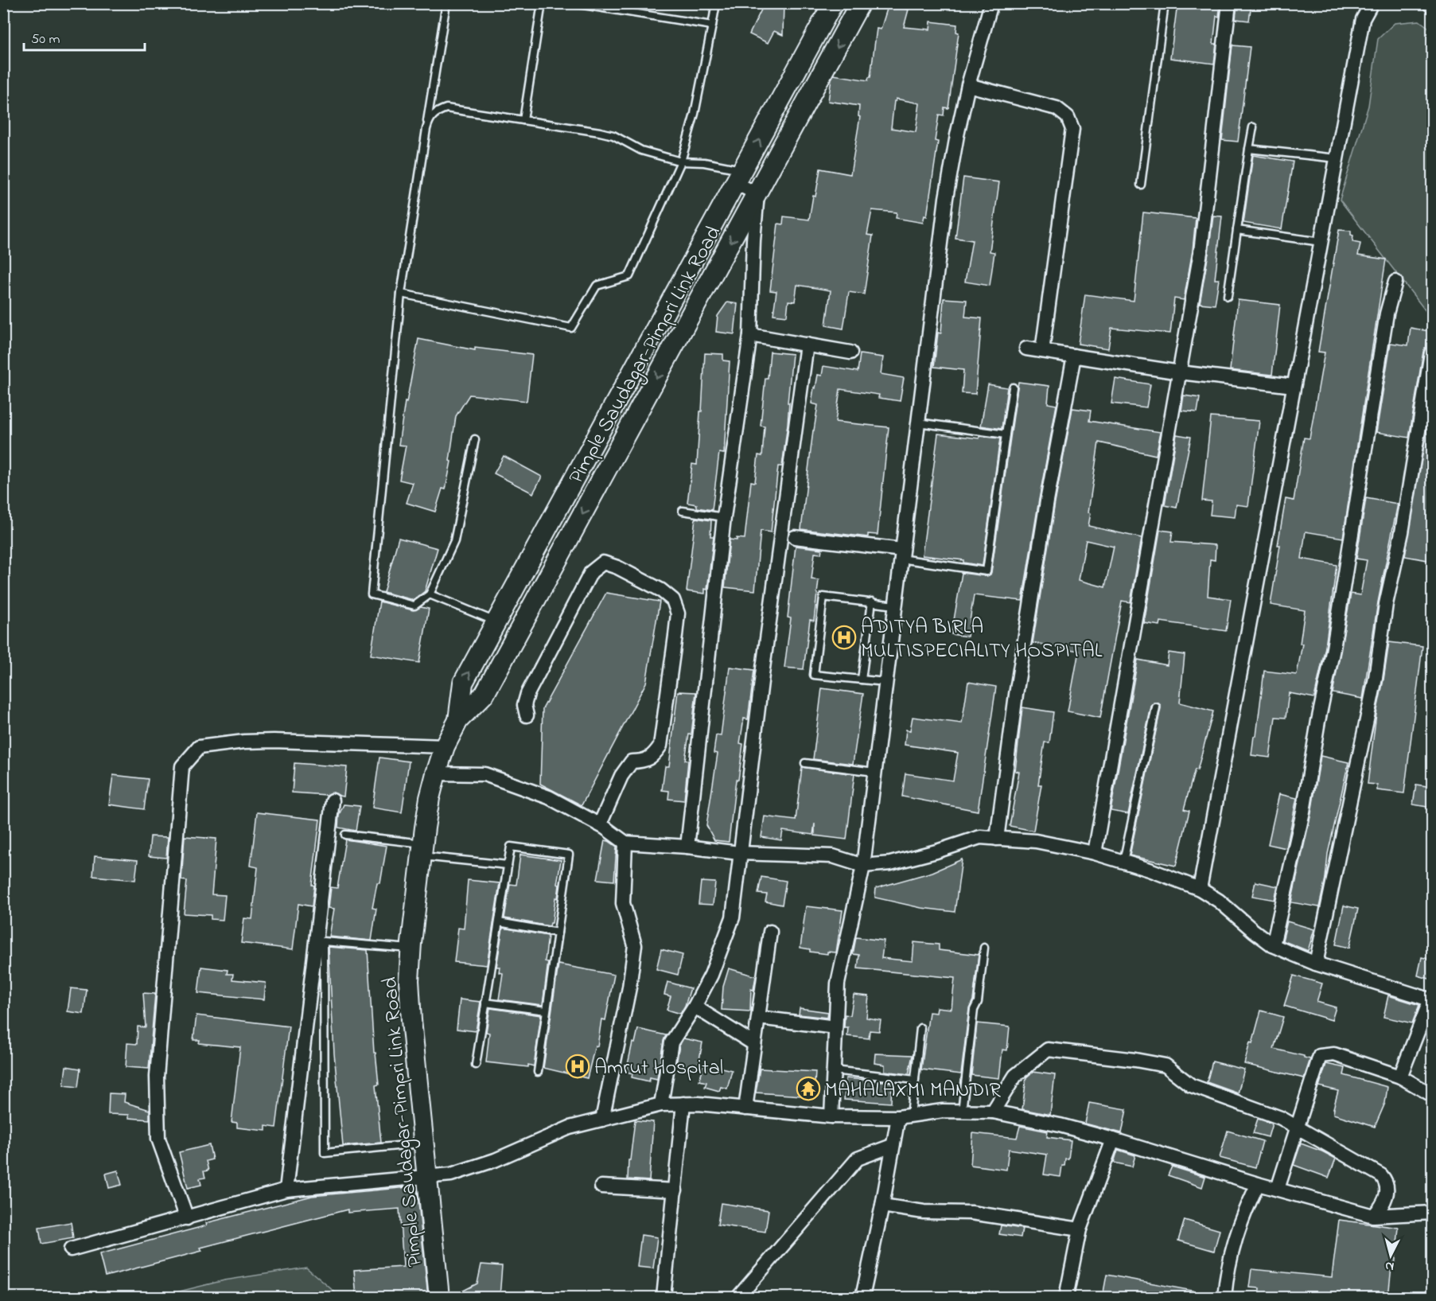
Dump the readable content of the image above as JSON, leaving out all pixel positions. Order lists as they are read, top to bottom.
{
  "streets": {
    "street": ["Pimple Saudagar-Pimpri Link Road"]
  },
  "places": {
    "hospital": ["ADITYA BIRLA MULTISPECIALITY HOSPITAL", "Amrut Hospital"],
    "temple": ["MAHALAXMI MANDIR"]
  },
  "scale_bar": "50 m",
  "north": "bottom"
}
